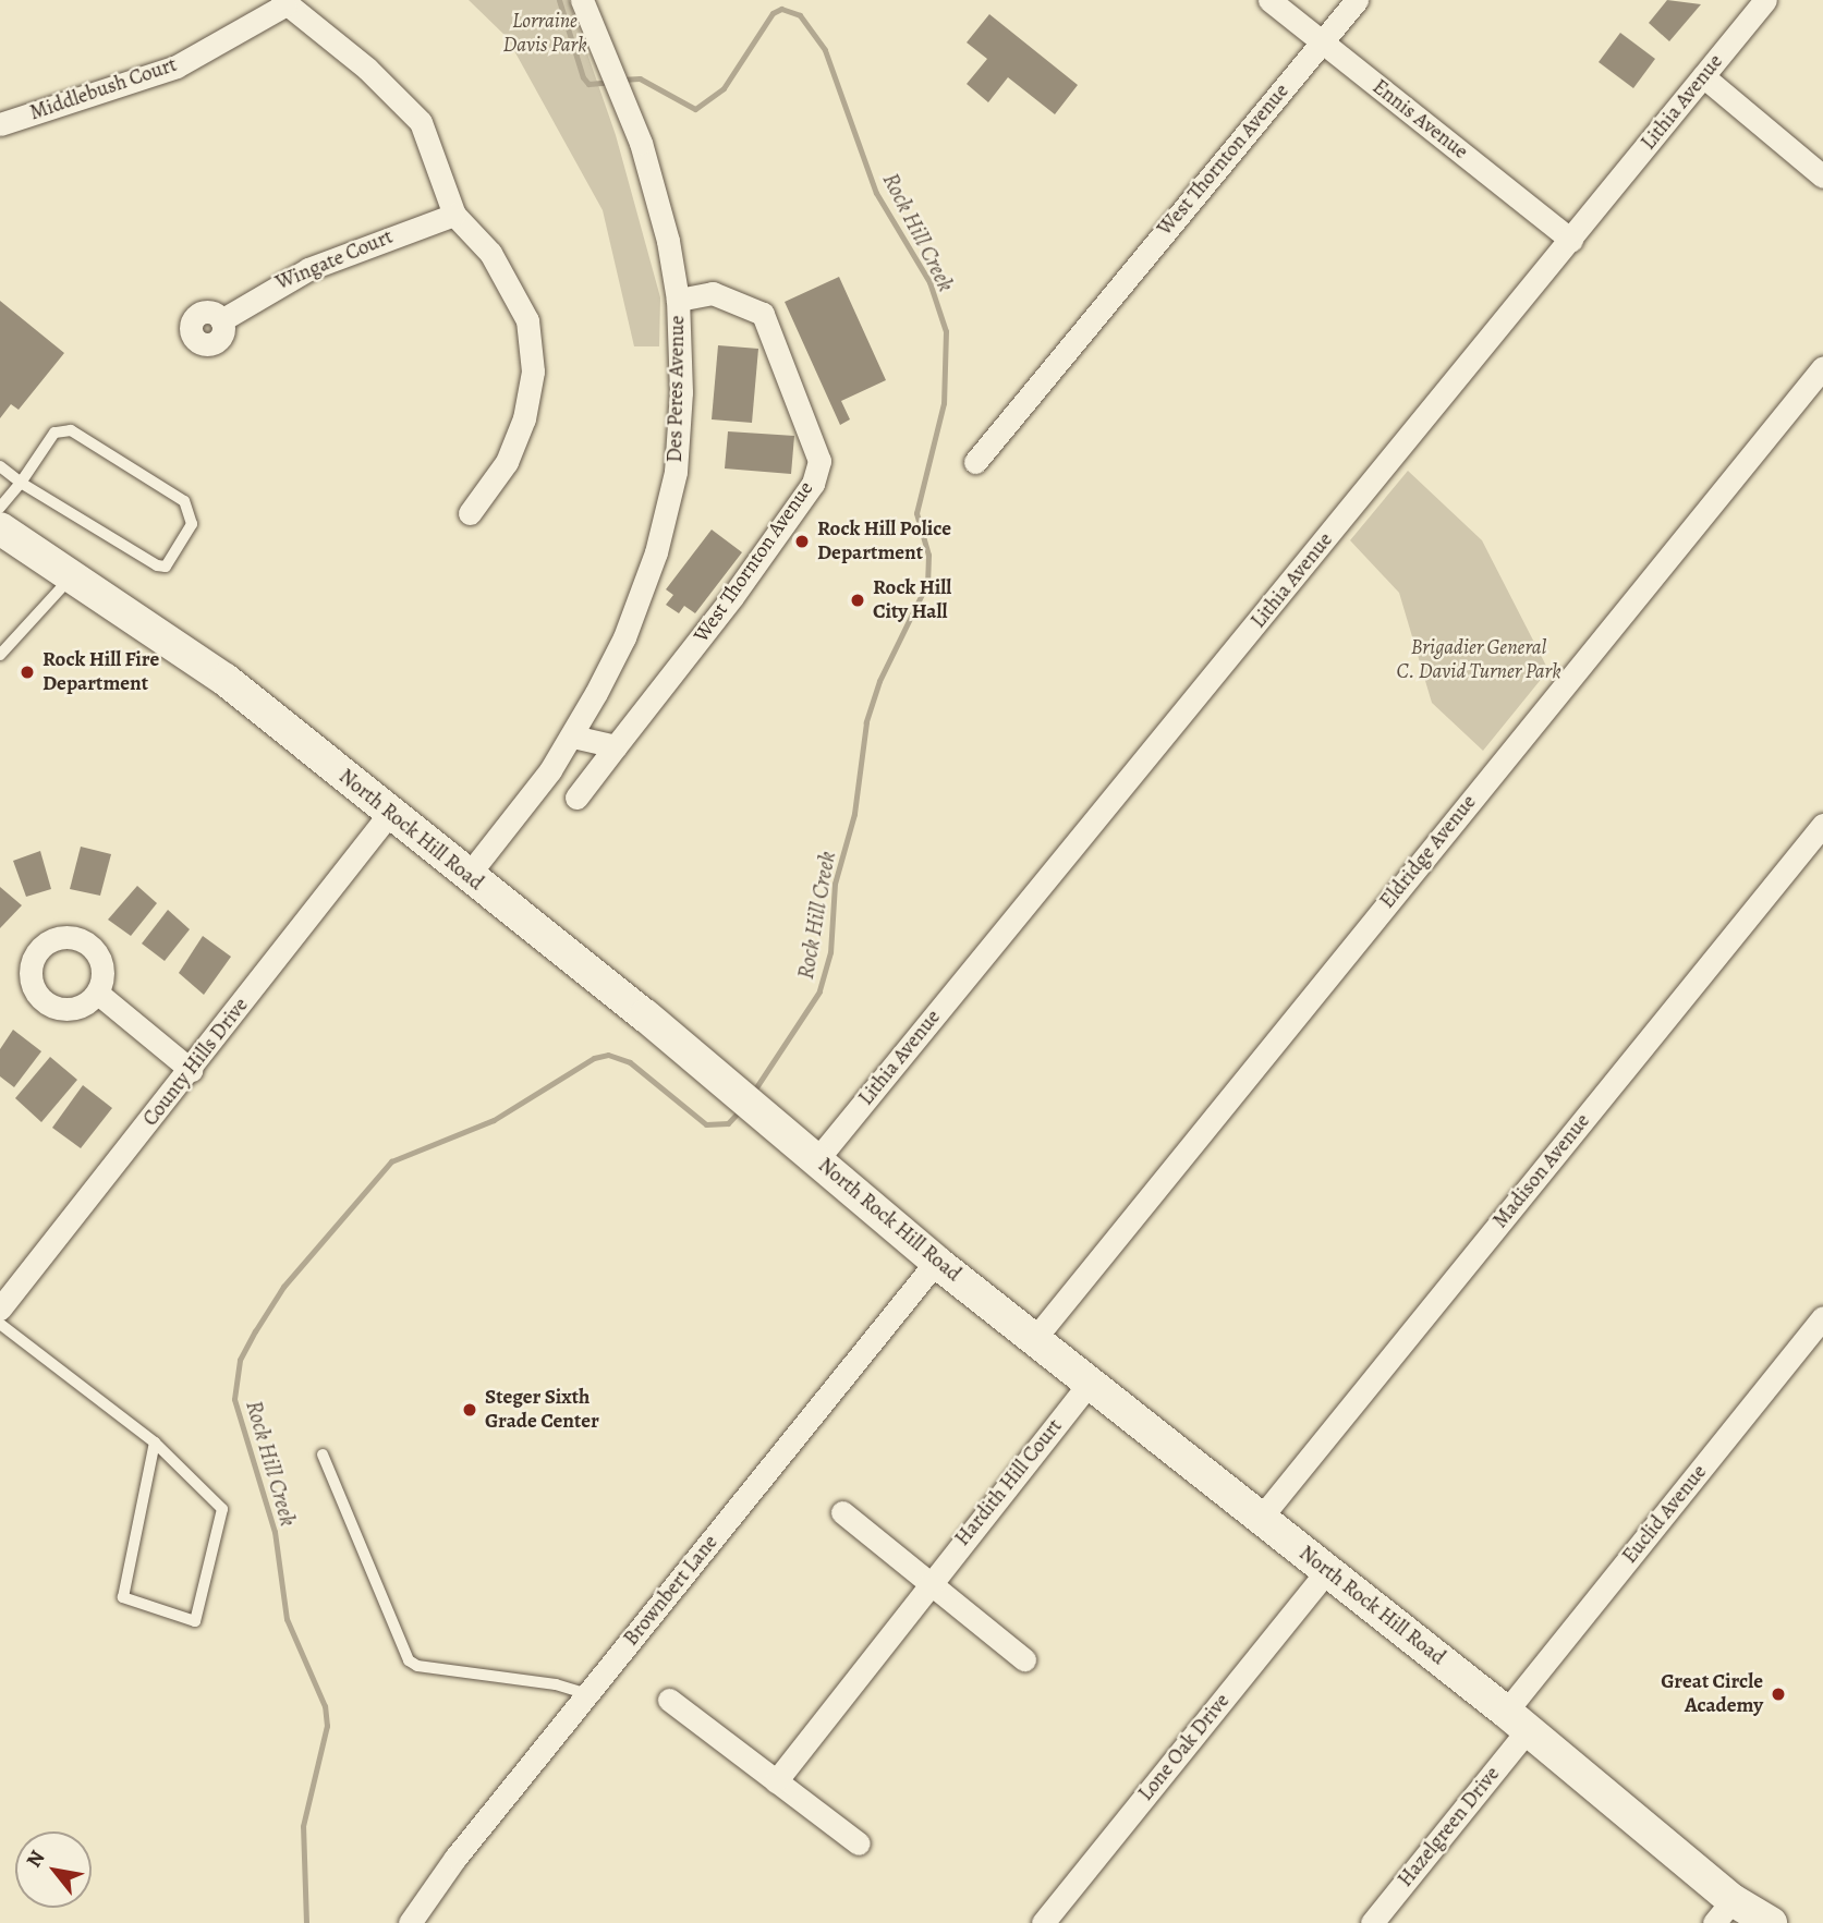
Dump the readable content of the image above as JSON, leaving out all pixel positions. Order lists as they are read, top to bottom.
{
  "streets": {
    "street": [
      "Middlebush Court",
      "Lithia Avenue",
      "Ennis Avenue",
      "West Thornton Avenue",
      "Wingate Court",
      "Des Peres Avenue",
      "North Rock Hill Road",
      "Eldridge Avenue",
      "County Hills Drive",
      "Madison Avenue",
      "Hardith Hill Court",
      "Euclid Avenue",
      "Brownbert Lane",
      "Lone Oak Drive",
      "Hazelgreen Drive"
    ]
  },
  "crossings": [
    ["Lithia Avenue", "Ennis Avenue"],
    ["Lithia Avenue", "North Rock Hill Road"],
    ["Ennis Avenue", "West Thornton Avenue"],
    ["West Thornton Avenue", "Des Peres Avenue"],
    ["Des Peres Avenue", "North Rock Hill Road"],
    ["North Rock Hill Road", "Eldridge Avenue"],
    ["North Rock Hill Road", "County Hills Drive"],
    ["North Rock Hill Road", "Madison Avenue"],
    ["North Rock Hill Road", "Hardith Hill Court"],
    ["North Rock Hill Road", "Euclid Avenue"],
    ["North Rock Hill Road", "Brownbert Lane"],
    ["North Rock Hill Road", "Lone Oak Drive"],
    ["North Rock Hill Road", "Hazelgreen Drive"],
    ["Euclid Avenue", "Hazelgreen Drive"]
  ],
  "water": ["Rock Hill Creek"],
  "parks": ["Lorraine Davis Park", "Brigadier General C. David Turner Park"],
  "places": [
    "Rock Hill Police Department",
    "Rock Hill City Hall",
    "Rock Hill Fire Department",
    "Steger Sixth Grade Center",
    "Great Circle Academy"
  ],
  "north": "top left"
}
